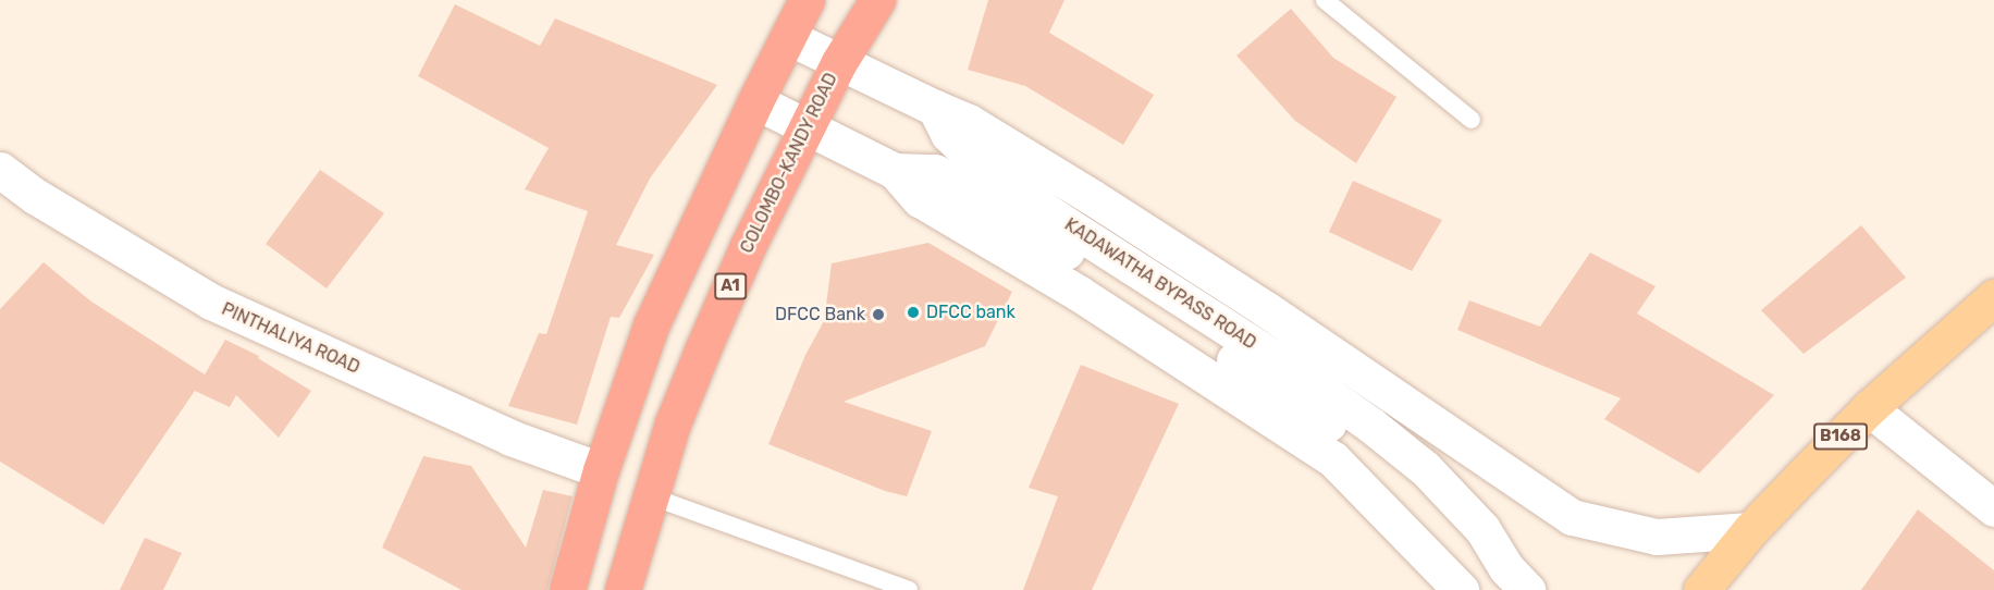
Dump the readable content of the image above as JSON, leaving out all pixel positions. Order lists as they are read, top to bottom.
{
  "streets": {
    "highway": ["COLOMBO-KANDY ROAD", "A1"],
    "main road": ["B168"],
    "street": ["KADAWATHA BYPASS ROAD", "PINTHALIYA ROAD"]
  },
  "crossings": [
    ["COLOMBO-KANDY ROAD", "KADAWATHA BYPASS ROAD"]
  ],
  "places": ["DFCC bank", "DFCC Bank"]
}
